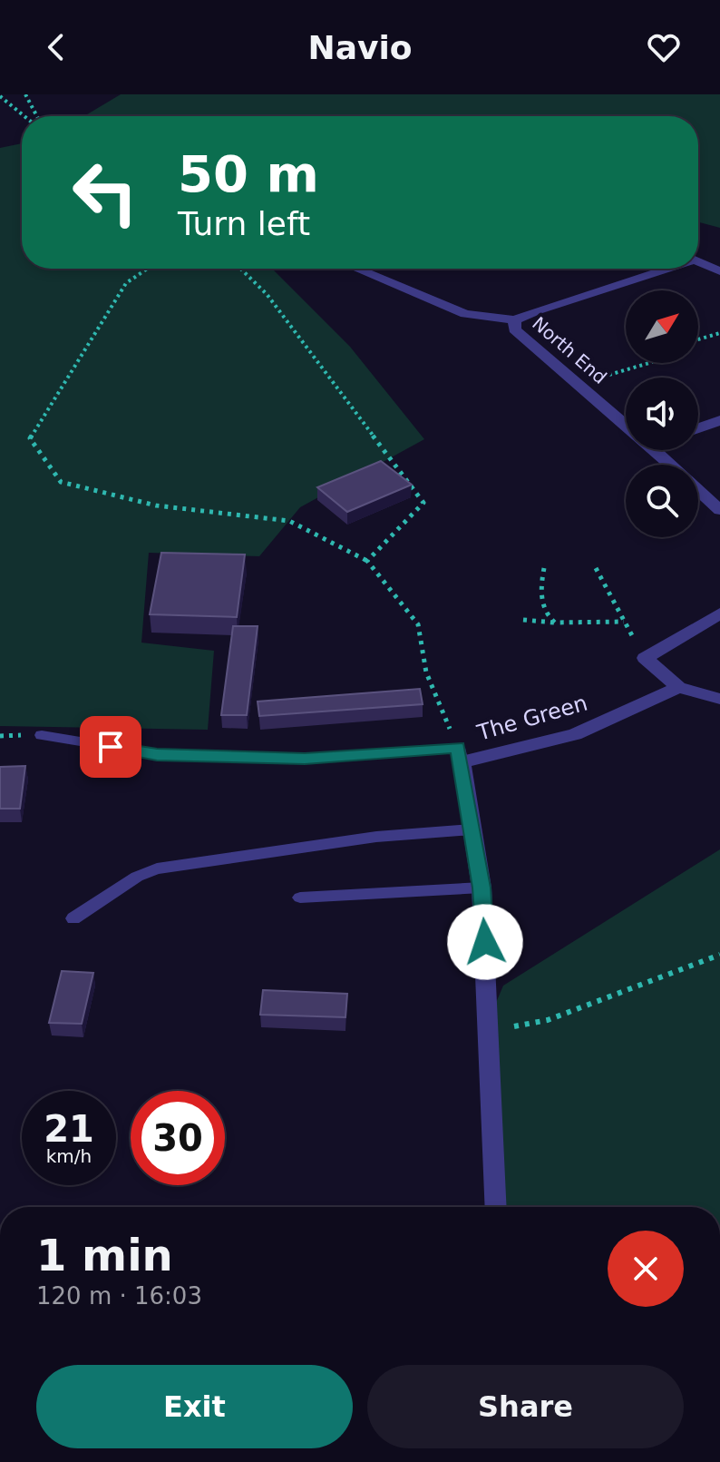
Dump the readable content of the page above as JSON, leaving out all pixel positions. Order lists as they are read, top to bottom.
{
  "streets": {
    "street": ["North End", "The Green"]
  },
  "north": "top right",
  "page": {
    "header": "Navio",
    "turn": ["50 m", "Turn left"],
    "speed": "21 km/h",
    "limit": "30",
    "heading": ["1 min", "120 m · 16:03"],
    "buttons": ["Exit", "Share"]
  }
}
